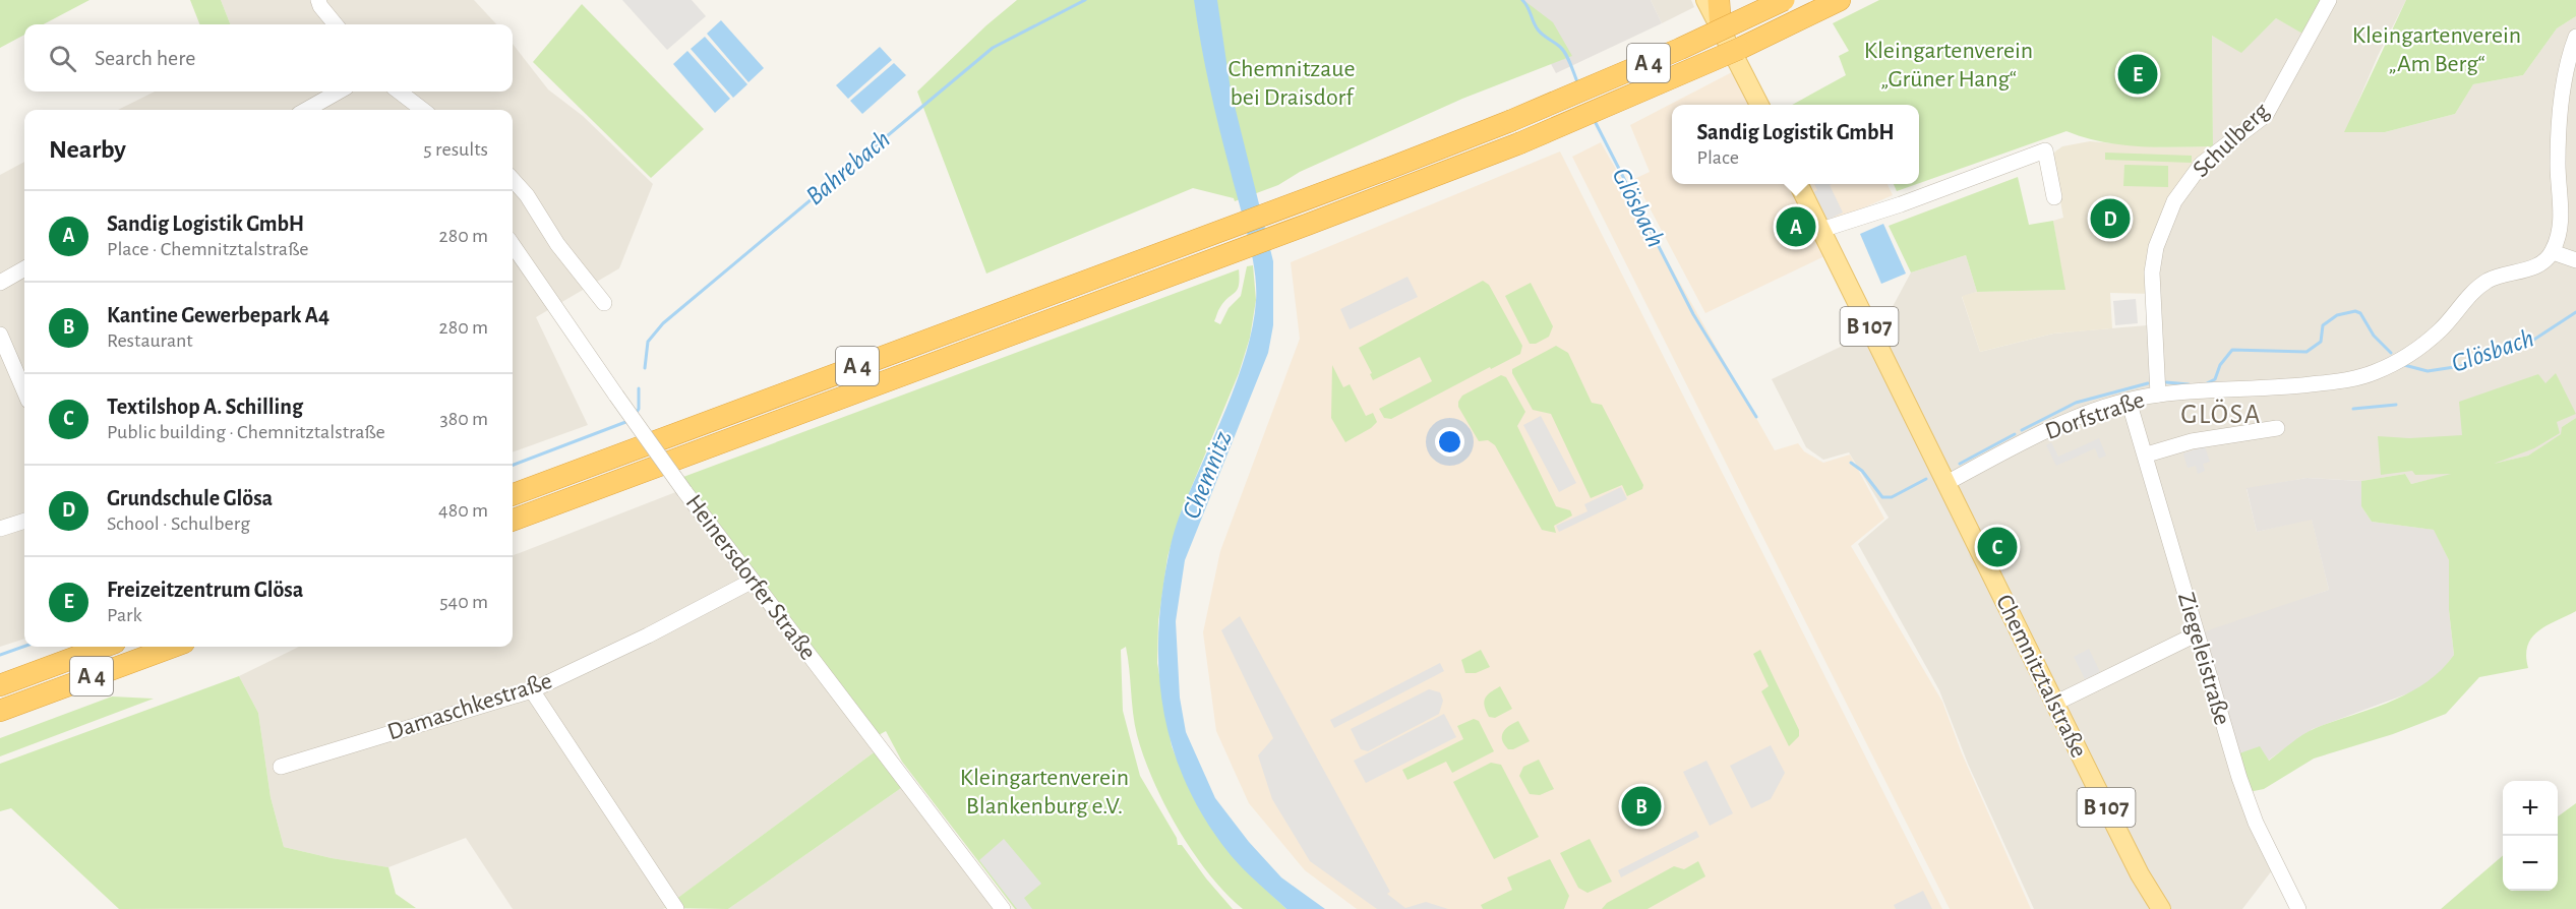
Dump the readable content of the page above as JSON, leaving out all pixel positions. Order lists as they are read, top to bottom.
{
  "streets": {
    "highway": ["A 4"],
    "main road": ["B 107", "Chemnitztalstraße"],
    "street": [
      "Schulberg",
      "Dorfstraße",
      "Heinersdorfer Straße",
      "Ziegeleistraße",
      "Damaschkestraße"
    ]
  },
  "crossings": [
    ["Schulberg", "Dorfstraße"],
    ["Dorfstraße", "Ziegeleistraße"],
    ["Dorfstraße", "Chemnitztalstraße"],
    ["Heinersdorfer Straße", "Damaschkestraße"]
  ],
  "districts": ["GLÖSA"],
  "water": ["Bahrebach", "Glösbach", "Chemnitz"],
  "parks": [
    "Kleingartenverein „Am Berg“",
    "Kleingartenverein „Grüner Hang“",
    "Chemnitzaue bei Draisdorf",
    "Kleingartenverein Blankenburg e.V."
  ],
  "page": {
    "search": "Search here",
    "pins": [
      "E",
      "D",
      "A",
      "C",
      "B"
    ],
    "popup": ["Sandig Logistik GmbH", "Place"],
    "heading": ["Nearby", "5 results"],
    "list": [
      {
        "mark": "A",
        "name": "Sandig Logistik GmbH",
        "note": "Place · Chemnitztalstraße",
        "value": "280 m"
      },
      {
        "mark": "B",
        "name": "Kantine Gewerbepark A4",
        "note": "Restaurant",
        "value": "280 m"
      },
      {
        "mark": "C",
        "name": "Textilshop A. Schilling",
        "note": "Public building · Chemnitztalstraße",
        "value": "380 m"
      },
      {
        "mark": "D",
        "name": "Grundschule Glösa",
        "note": "School · Schulberg",
        "value": "480 m"
      },
      {
        "mark": "E",
        "name": "Freizeitzentrum Glösa",
        "note": "Park",
        "value": "540 m"
      }
    ],
    "map_buttons": ["+", "−"]
  }
}
